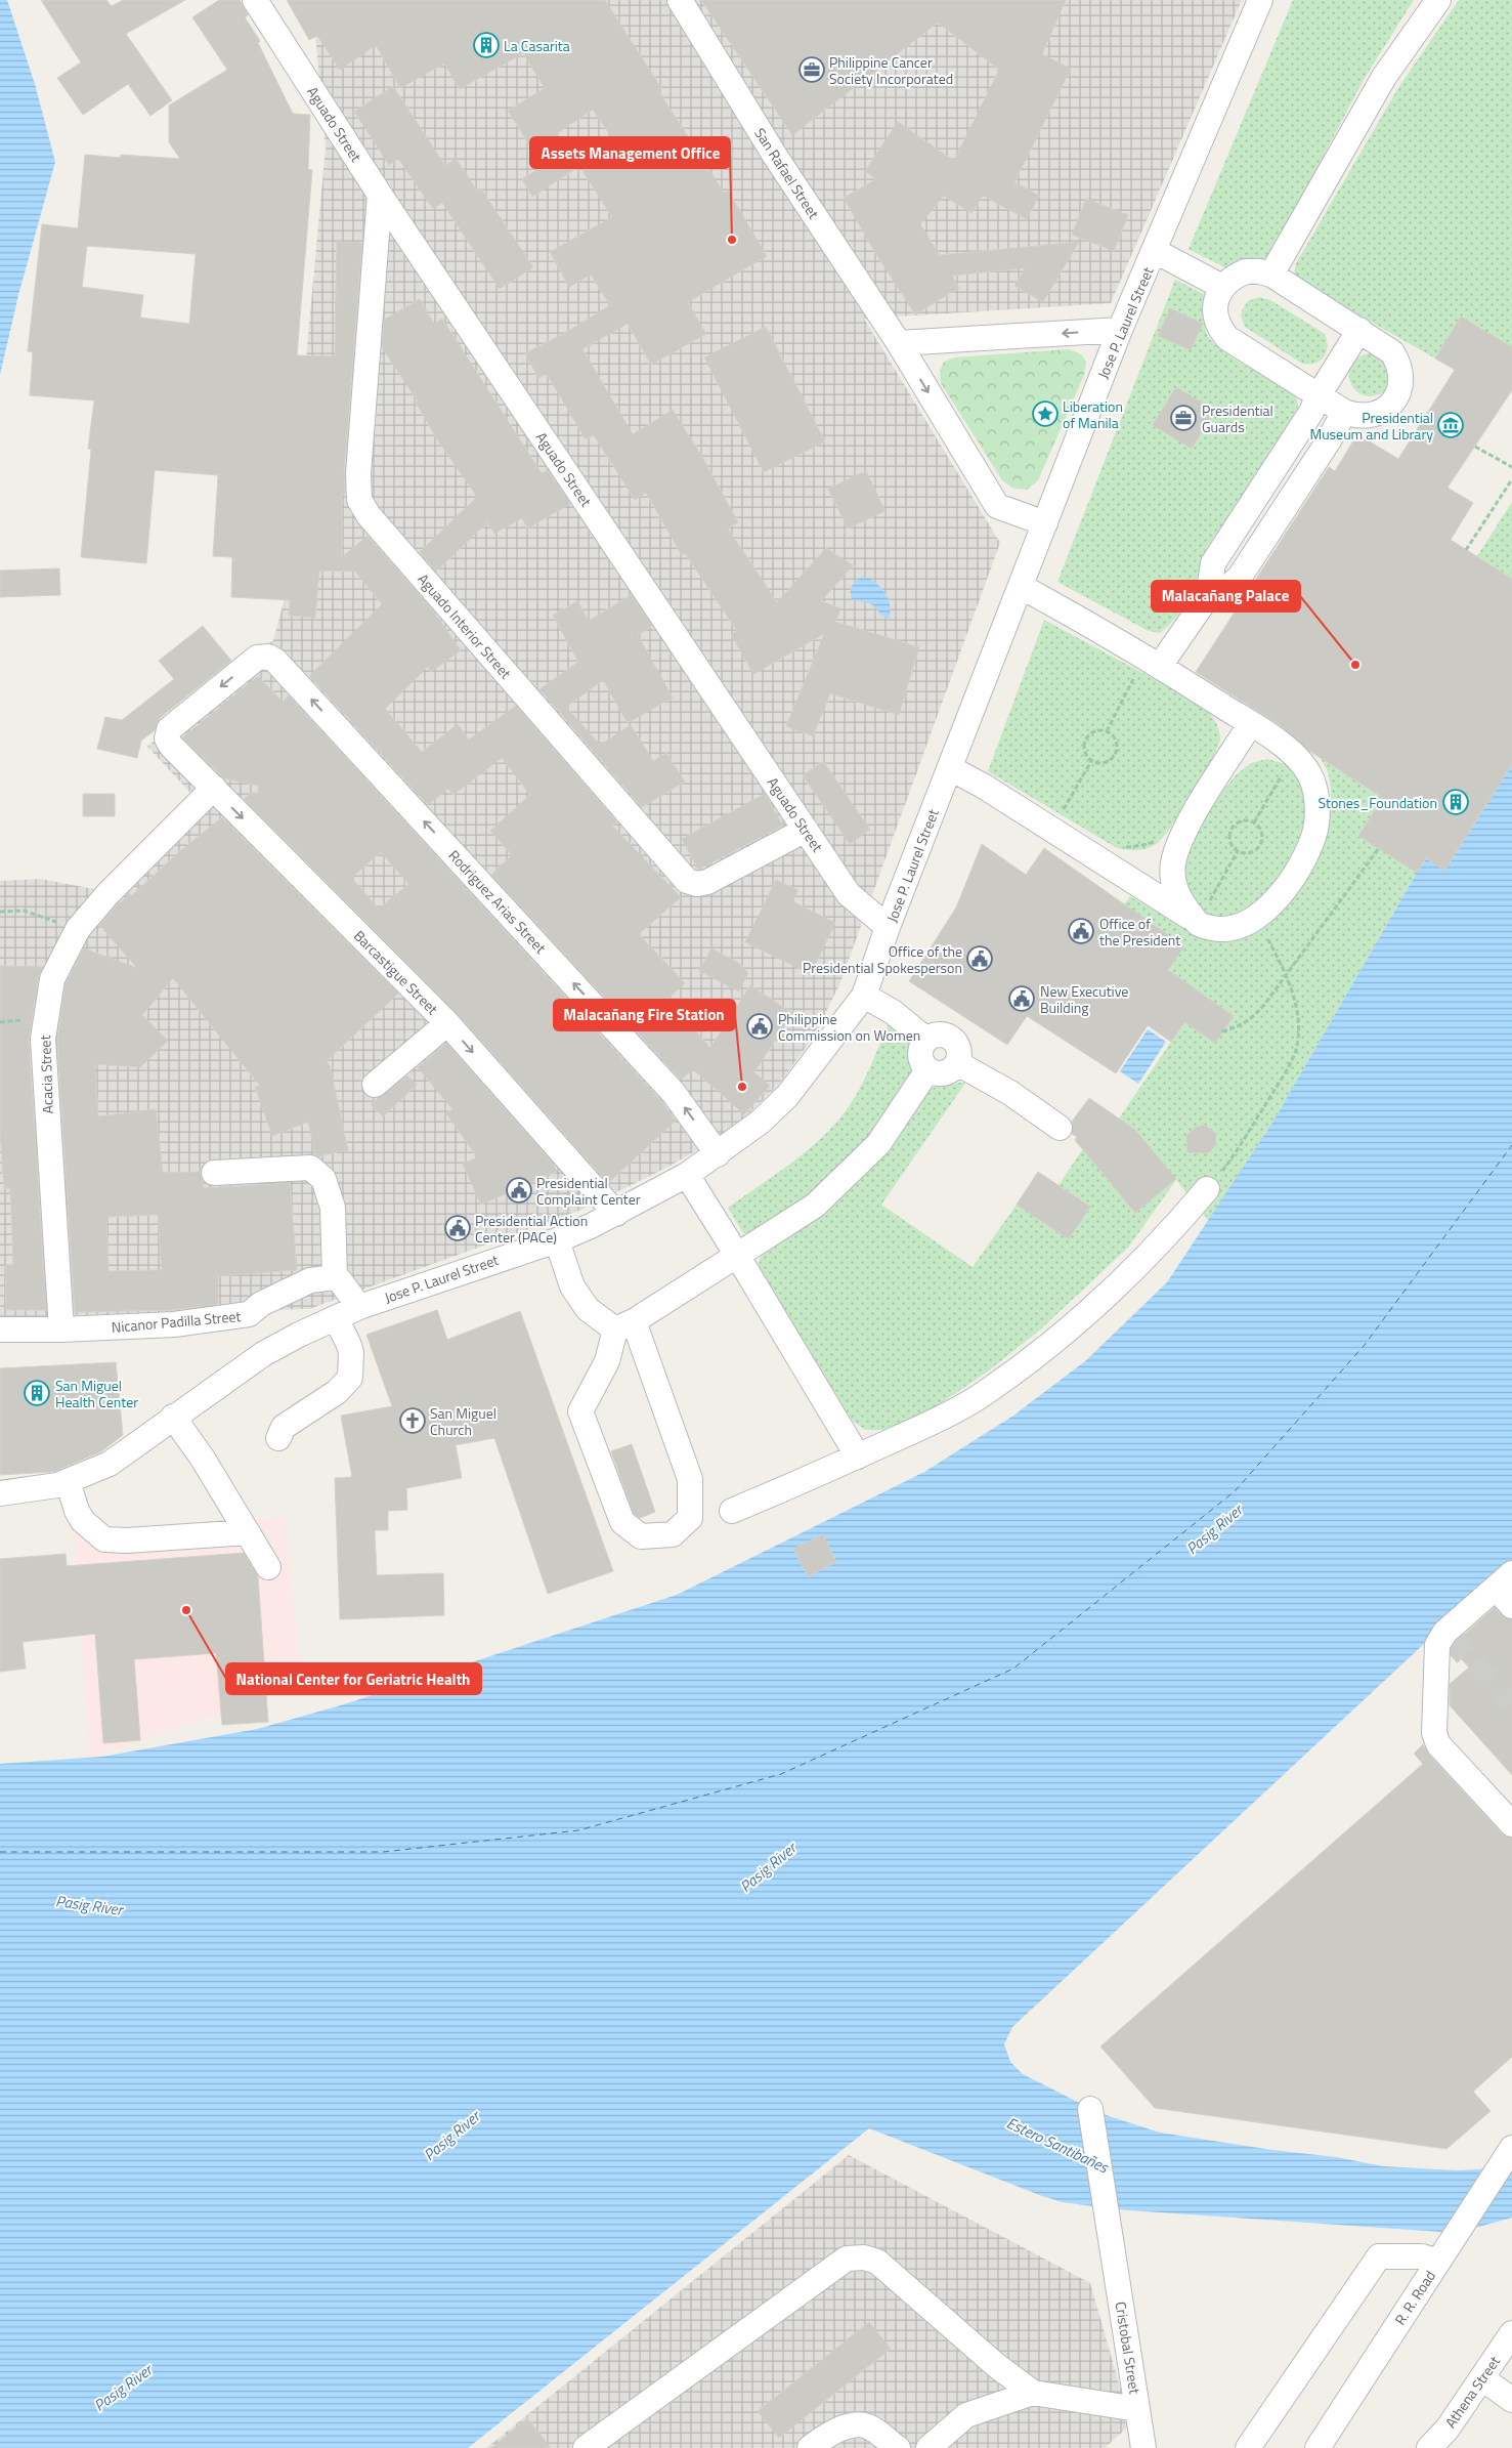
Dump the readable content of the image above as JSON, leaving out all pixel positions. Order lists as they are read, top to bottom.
{
  "streets": {
    "street": [
      "Aguado Street",
      "San Rafael Street",
      "Jose P. Laurel Street",
      "Aguado Interior Street",
      "Rodriguez Arias Street",
      "Barcastigue Street",
      "Acacia Street",
      "Nicanor Padilla Street",
      "R. R. Road",
      "Cristobal Street",
      "Athena Street"
    ]
  },
  "crossings": [
    ["Aguado Street", "Jose P. Laurel Street"],
    ["Aguado Street", "Aguado Interior Street"],
    ["San Rafael Street", "Jose P. Laurel Street"],
    ["Jose P. Laurel Street", "Rodriguez Arias Street"],
    ["Jose P. Laurel Street", "Barcastigue Street"],
    ["Rodriguez Arias Street", "Barcastigue Street"],
    ["Barcastigue Street", "Acacia Street"],
    ["Acacia Street", "Nicanor Padilla Street"]
  ],
  "one_way": ["San Rafael Street", "Rodriguez Arias Street", "Barcastigue Street"],
  "water": ["Pasig River", "Estero Santibañes"],
  "places": {
    "building": ["La Casarita", "Stones_Foundation", "San Miguel Health Center"],
    "office": ["Philippine Cancer Society Incorporated", "Presidential Guards"],
    "other": [
      "Assets Management Office",
      "Malacañang Palace",
      "Malacañang Fire Station",
      "National Center for Geriatric Health"
    ],
    "place": ["Liberation of Manila"],
    "museum": ["Presidential Museum and Library"],
    "public building": [
      "Office of the President",
      "Office of the Presidential Spokesperson",
      "New Executive Building",
      "Philippine Commission on Women",
      "Presidential Complaint Center",
      "Presidential Action Center (PACe)"
    ],
    "church": ["San Miguel Church"]
  }
}
